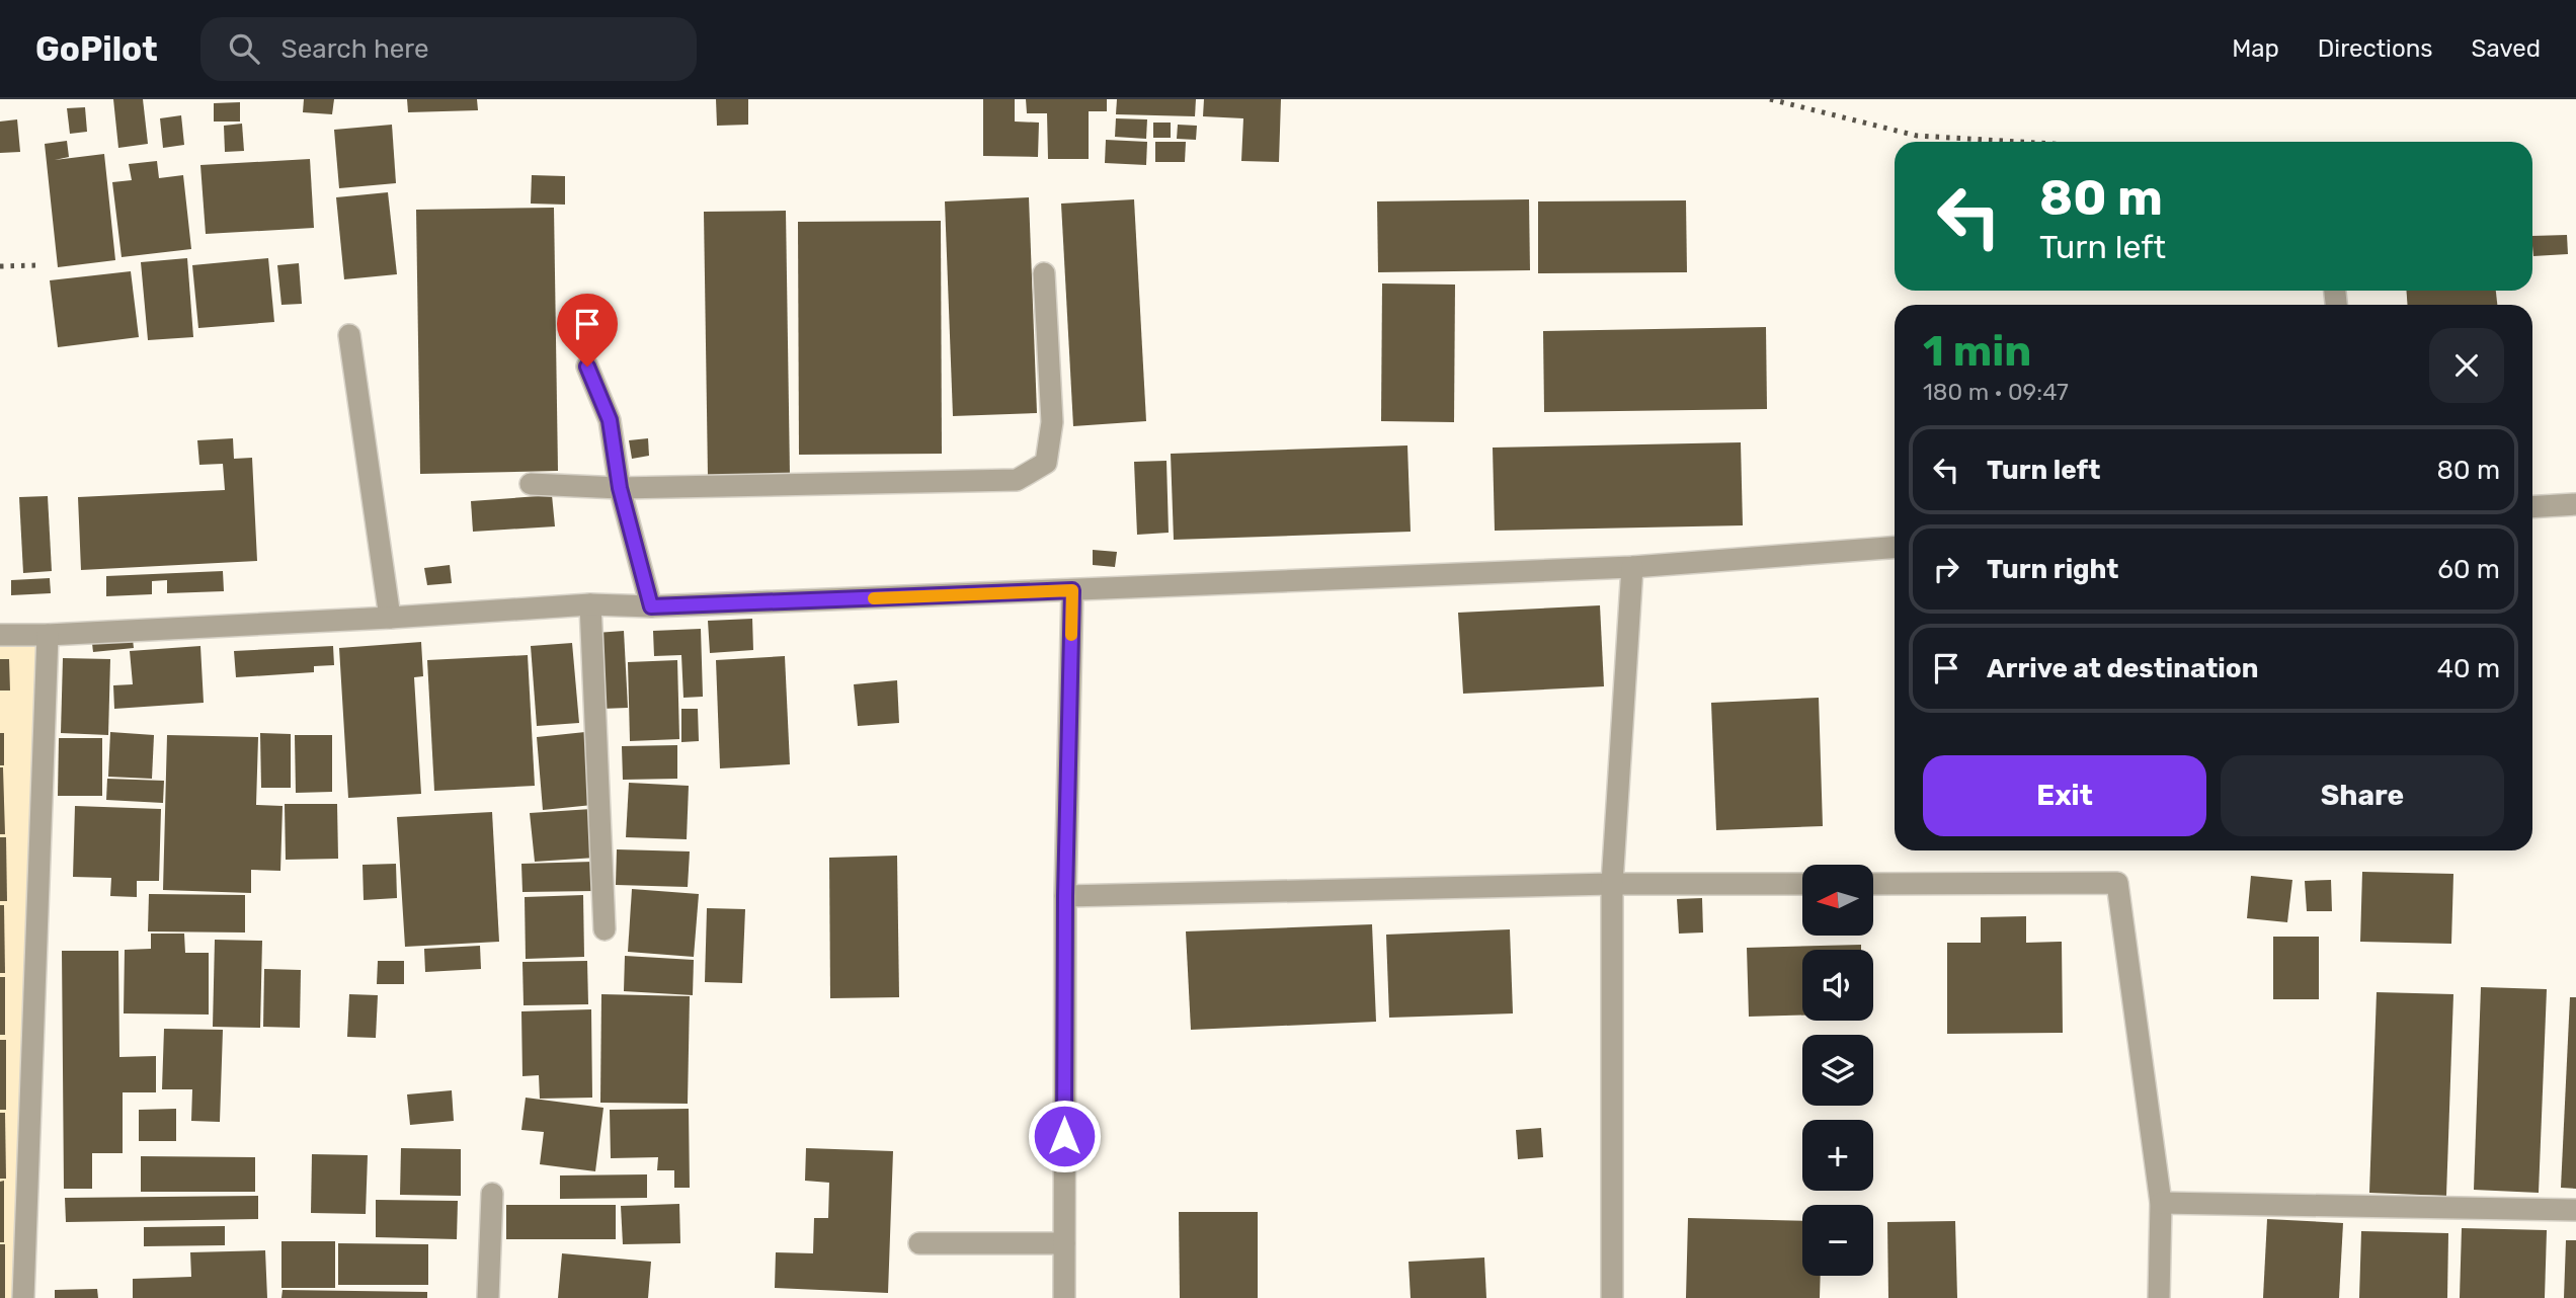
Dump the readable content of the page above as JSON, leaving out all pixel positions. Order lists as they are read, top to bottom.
{
  "north": "left",
  "page": {
    "header": "GoPilot",
    "search": "Search here",
    "nav": ["Map", "Directions", "Saved"],
    "turn": ["80 m", "Turn left"],
    "heading": ["1 min", "180 m · 09:47"],
    "list": [
      {
        "name": "Turn left",
        "value": "80 m"
      },
      {
        "name": "Turn right",
        "value": "60 m"
      },
      {
        "name": "Arrive at destination",
        "value": "40 m"
      }
    ],
    "buttons": ["Exit", "Share"],
    "map_buttons": ["+", "−"]
  }
}
